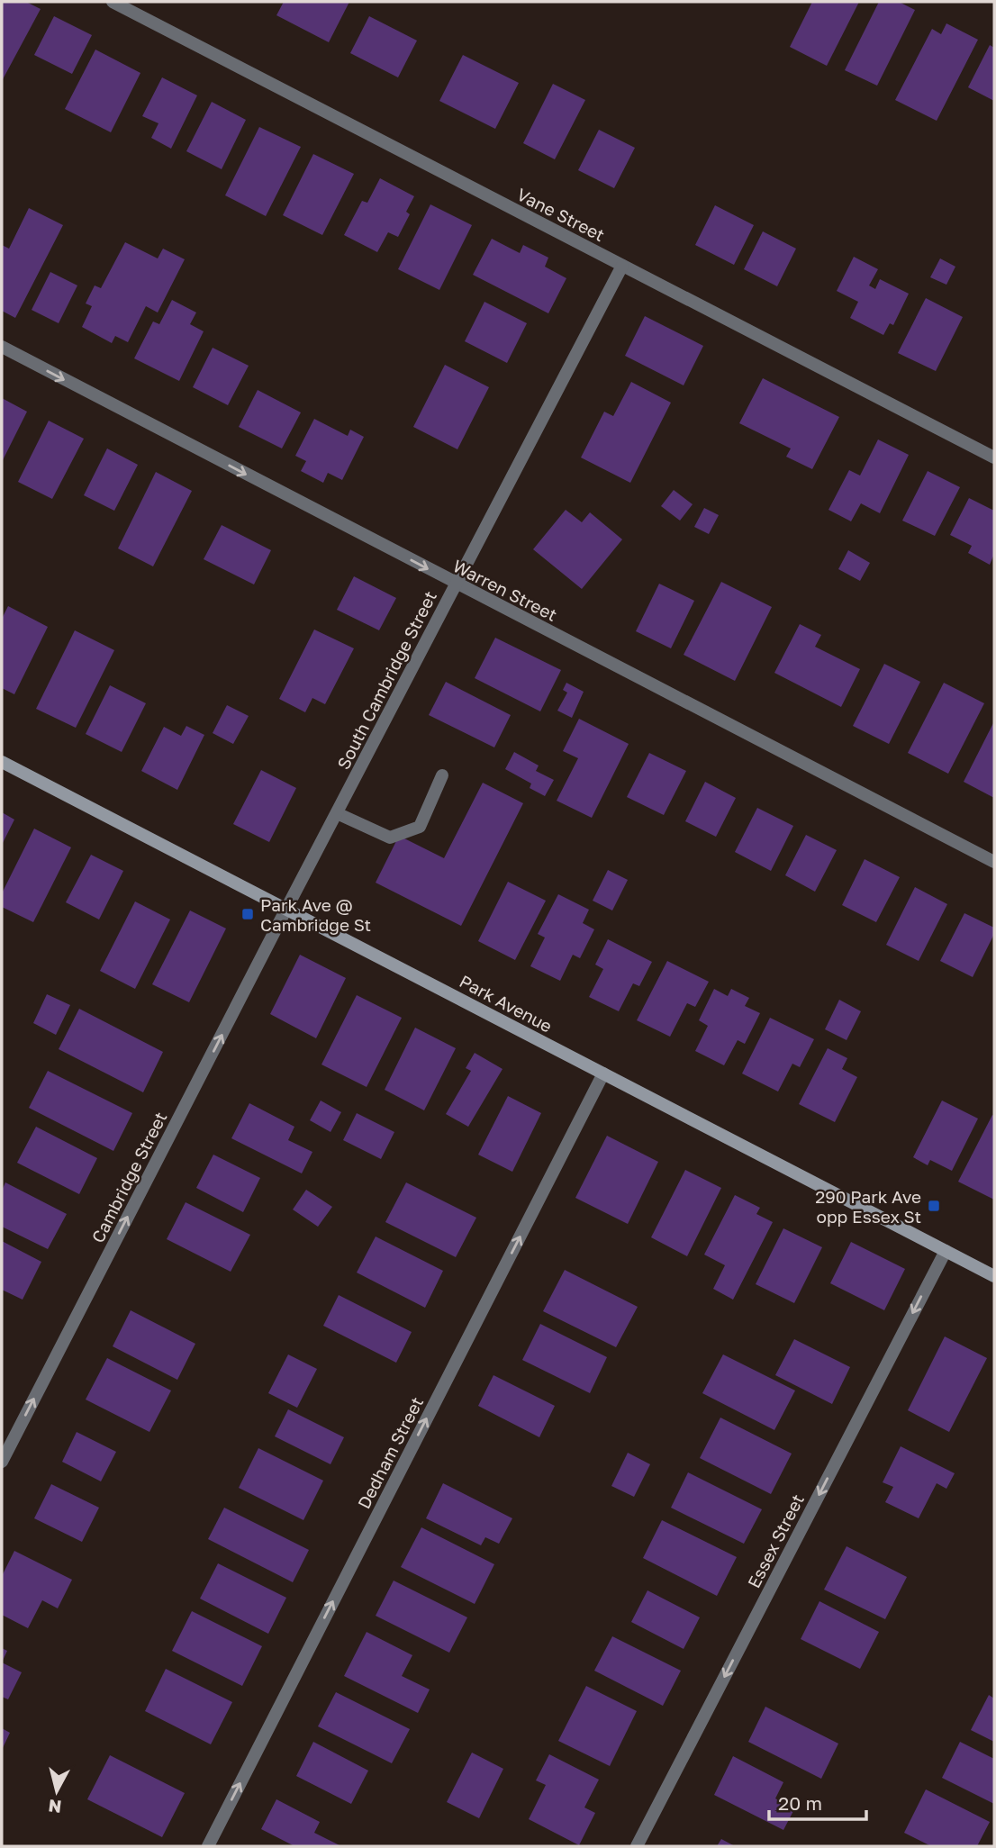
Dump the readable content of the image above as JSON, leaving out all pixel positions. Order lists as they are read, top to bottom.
{
  "streets": {
    "main road": ["Park Avenue"],
    "street": [
      "Vane Street",
      "Warren Street",
      "South Cambridge Street",
      "Cambridge Street",
      "Dedham Street",
      "Essex Street"
    ]
  },
  "crossings": [
    ["Vane Street", "South Cambridge Street"],
    ["Warren Street", "South Cambridge Street"],
    ["South Cambridge Street", "Park Avenue"],
    ["South Cambridge Street", "Cambridge Street"],
    ["Park Avenue", "Cambridge Street"],
    ["Park Avenue", "Dedham Street"],
    ["Park Avenue", "Essex Street"]
  ],
  "one_way": [
    "Warren Street",
    "Cambridge Street",
    "Dedham Street",
    "Essex Street"
  ],
  "places": {
    "transit": ["Park Ave @ Cambridge St", "290 Park Ave opp Essex St"]
  },
  "scale_bar": "20 m",
  "north": "bottom"
}
